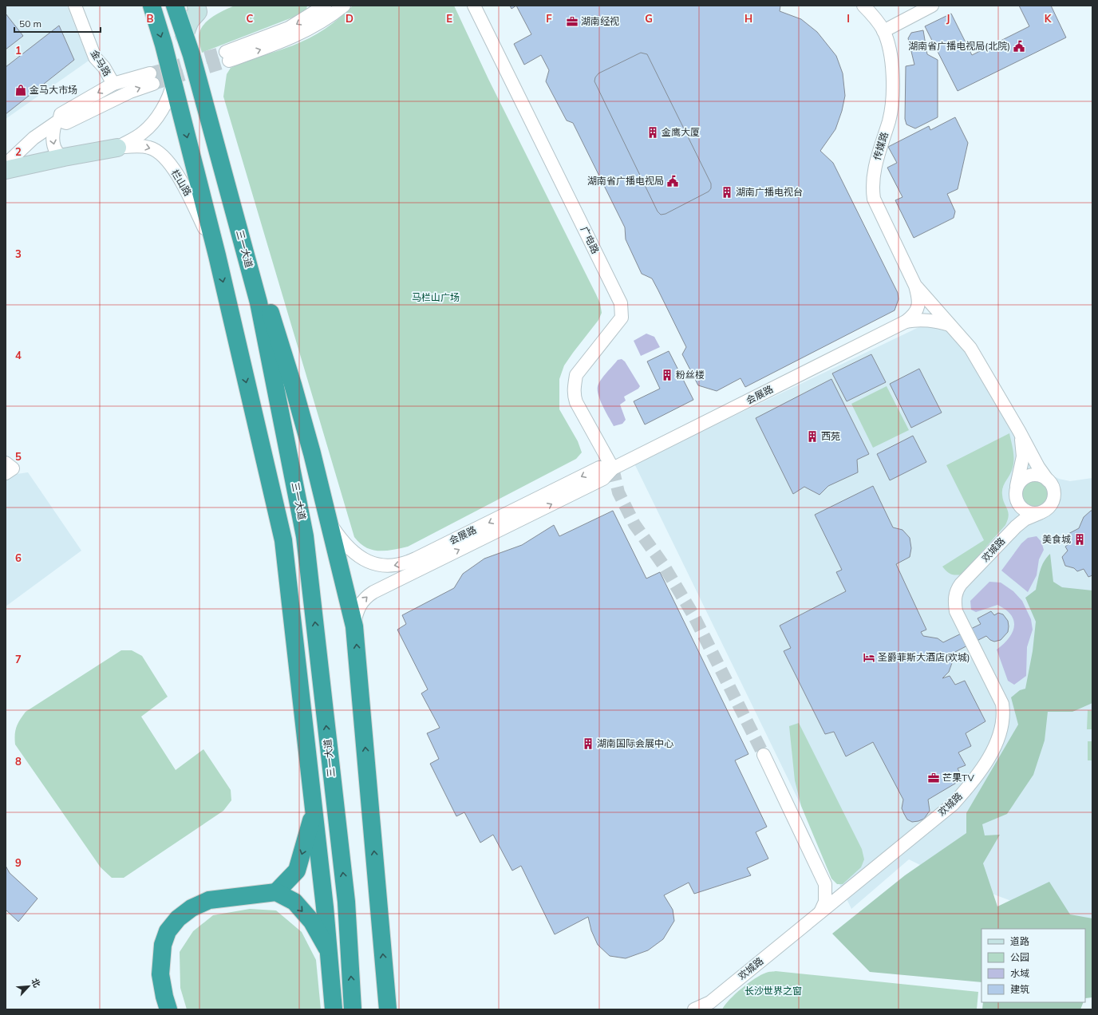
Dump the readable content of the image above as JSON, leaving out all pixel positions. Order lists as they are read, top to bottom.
{
  "streets": {
    "highway": ["三一大道"],
    "street": [
      "金马路",
      "传媒路",
      "栏山路",
      "广电路",
      "会展路",
      "欢城路"
    ]
  },
  "crossings": [
    ["广电路", "会展路"]
  ],
  "one_way": ["栏山路"],
  "parks": ["马栏山广场", "长沙世界之窗"],
  "places": {
    "office": ["湖南经视", "芒果TV"],
    "public building": ["湖南省广播电视局(北院)", "湖南省广播电视局"],
    "shop": ["金马大市场"],
    "building": [
      "金鹰大厦",
      "湖南广播电视台",
      "粉丝楼",
      "西苑",
      "美食城",
      "湖南国际会展中心"
    ],
    "hotel": ["圣爵菲斯大酒店(欢城)"]
  },
  "legend": [
    "道路",
    "公园",
    "水域",
    "建筑"
  ],
  "scale_bar": "50 m",
  "north": "top right",
  "grid": {
    "columns": [
      "B",
      "C",
      "D",
      "E",
      "F",
      "G",
      "H",
      "I",
      "J",
      "K"
    ],
    "rows": [
      "1",
      "2",
      "3",
      "4",
      "5",
      "6",
      "7",
      "8",
      "9"
    ]
  }
}
